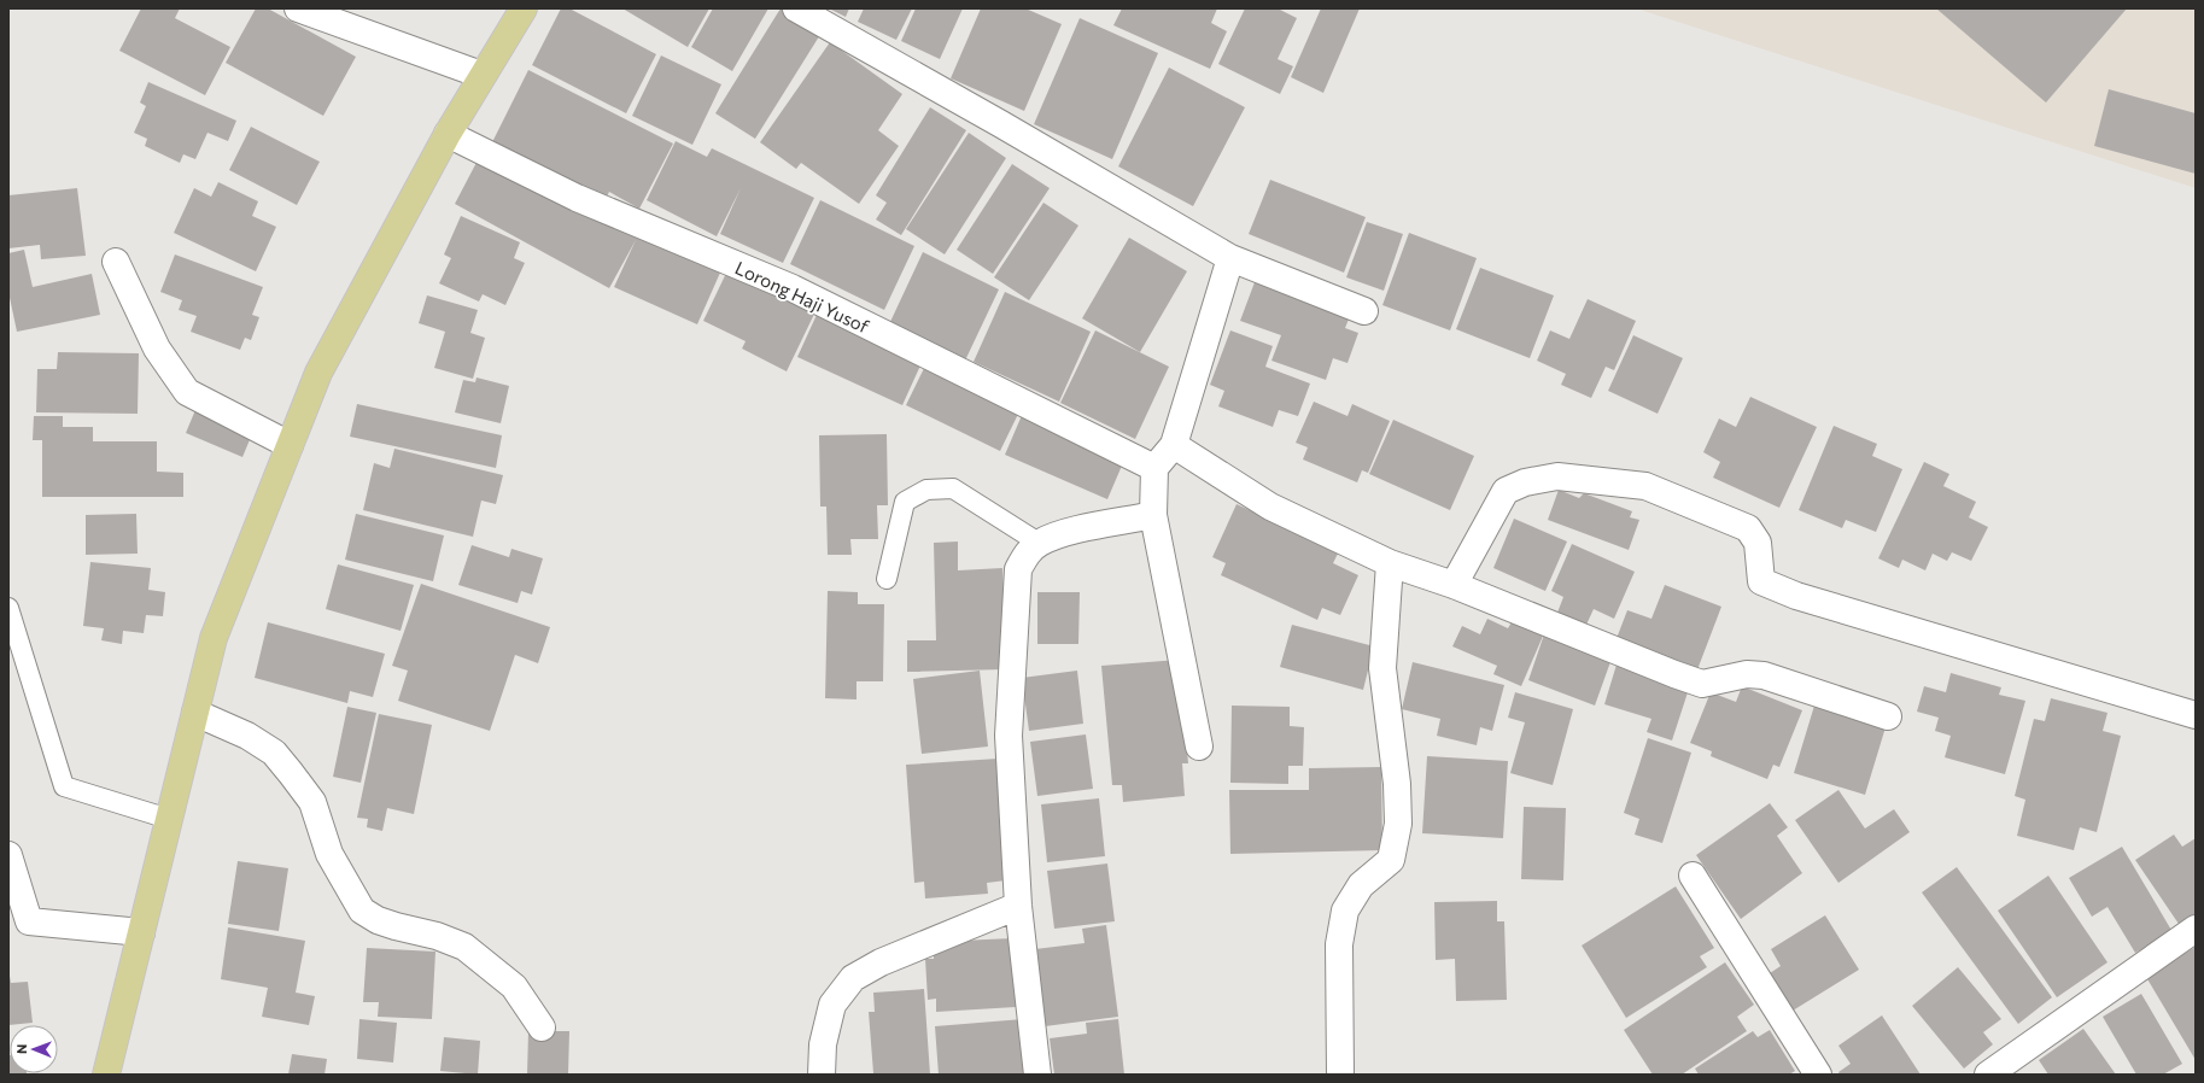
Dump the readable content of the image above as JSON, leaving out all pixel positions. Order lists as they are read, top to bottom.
{
  "streets": {
    "street": ["Lorong Haji Yusof"]
  },
  "north": "left"
}
